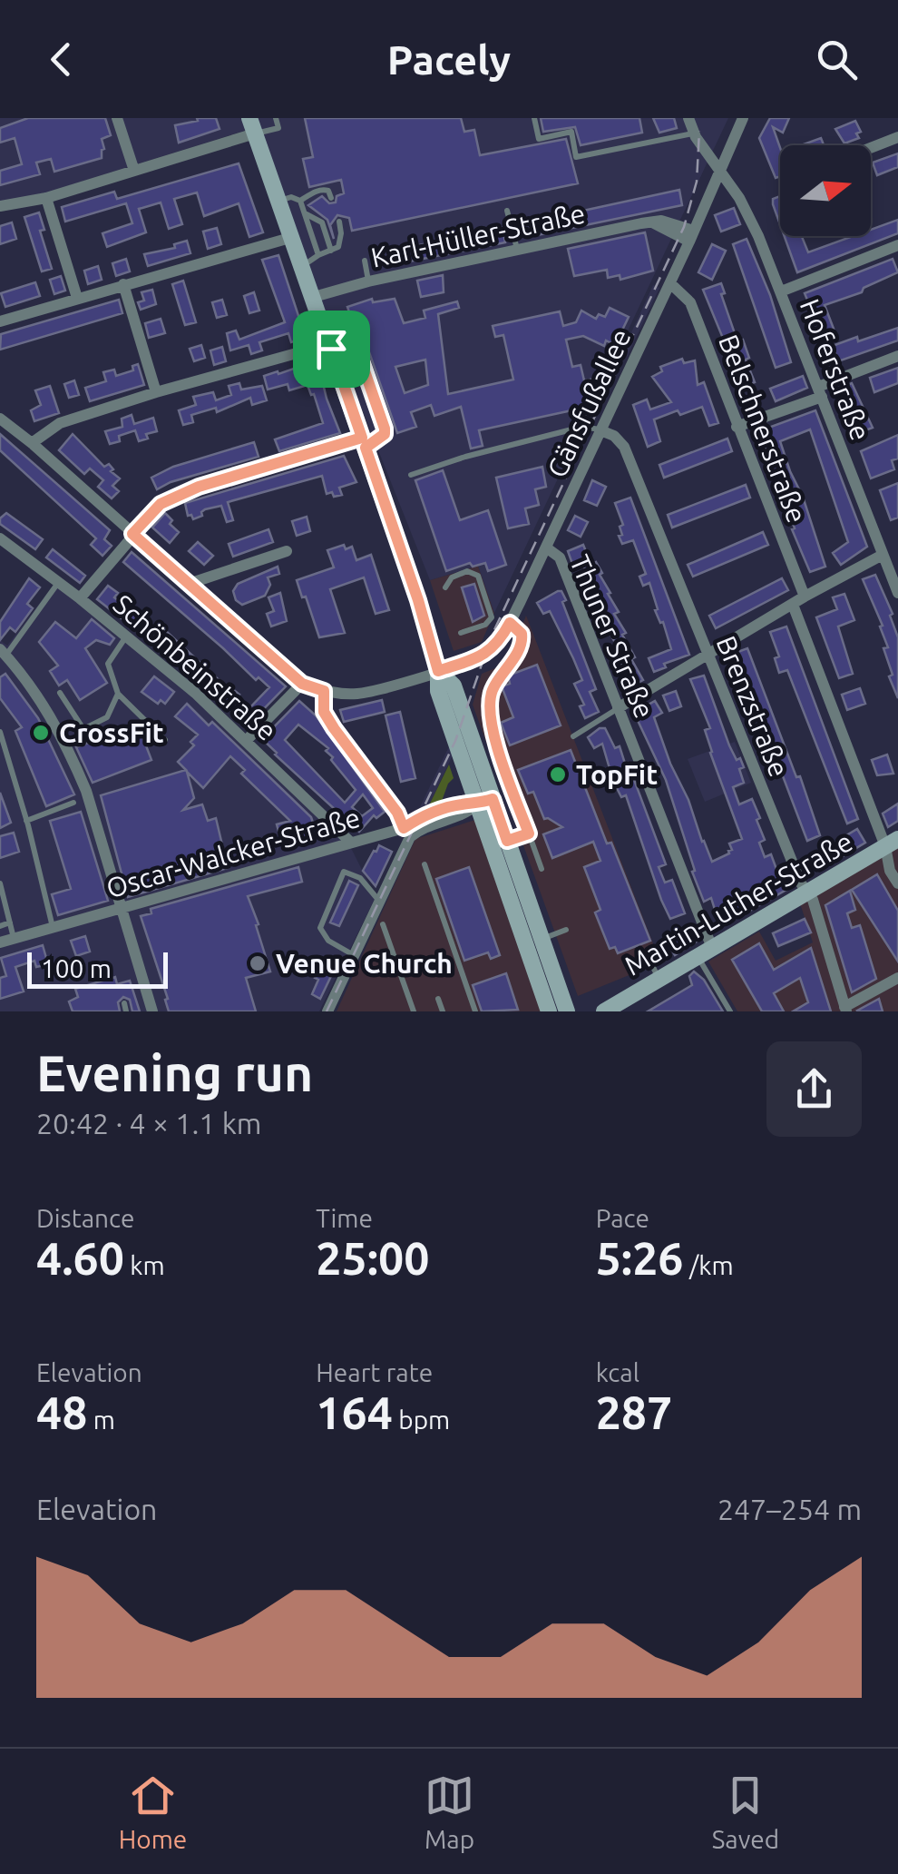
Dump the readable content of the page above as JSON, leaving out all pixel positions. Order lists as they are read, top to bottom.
{
  "streets": {
    "main road": ["Martin-Luther-Straße"],
    "street": [
      "Karl-Hüller-Straße",
      "Hoferstraße",
      "Gänsfußallee",
      "Belschnerstraße",
      "Thuner Straße",
      "Schönbeinstraße",
      "Brenzstraße",
      "Oscar-Walcker-Straße"
    ]
  },
  "crossings": [
    ["Karl-Hüller-Straße", "Gänsfußallee"],
    ["Hoferstraße", "Gänsfußallee"],
    ["Gänsfußallee", "Belschnerstraße"],
    ["Gänsfußallee", "Thuner Straße"],
    ["Gänsfußallee", "Brenzstraße"],
    ["Thuner Straße", "Martin-Luther-Straße"],
    ["Schönbeinstraße", "Oscar-Walcker-Straße"],
    ["Brenzstraße", "Martin-Luther-Straße"]
  ],
  "places": ["CrossFit", "TopFit", "Venue Church"],
  "scale_bar": "100 m",
  "north": "right",
  "page": {
    "header": "Pacely",
    "scale": "100 m",
    "heading": ["Evening run", "20:42 · 4 × 1.1 km"],
    "stats": [
      ["Distance", "4.60 km"],
      ["Time", "25:00"],
      ["Pace", "5:26 /km"],
      ["Elevation", "48 m"],
      ["Heart rate", "164 bpm"],
      ["kcal", "287"]
    ],
    "chart": ["Elevation", "247–254 m"],
    "tabs": ["Home", "Map", "Saved"]
  }
}
